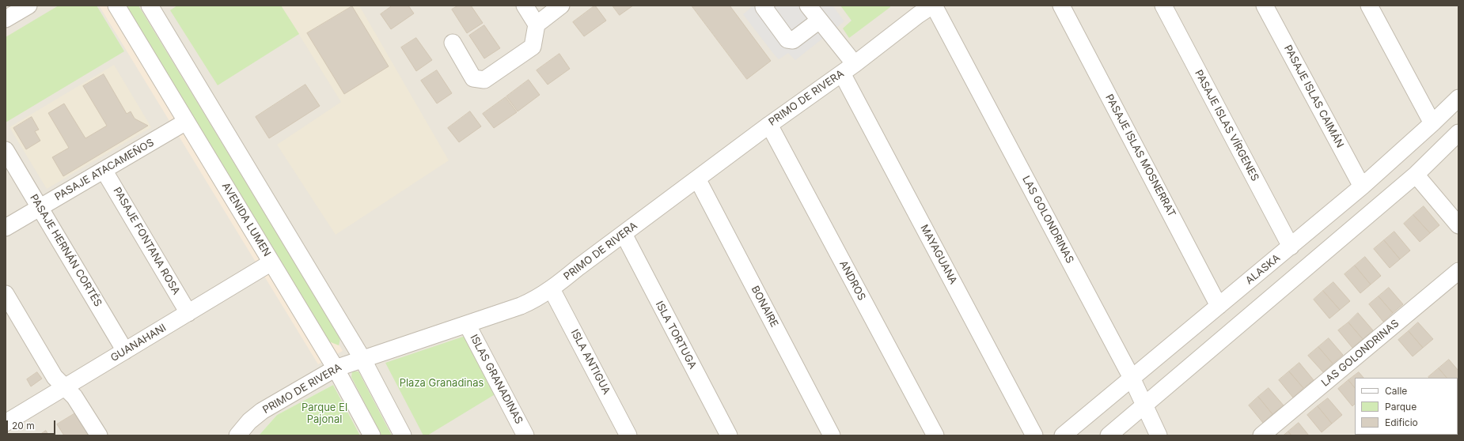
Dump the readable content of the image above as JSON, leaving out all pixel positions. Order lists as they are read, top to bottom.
{
  "streets": {
    "street": [
      "PASAJE ISLAS CAIMÁN",
      "PRIMO DE RIVERA",
      "PASAJE ISLAS VÍRGENES",
      "PASAJE ISLAS MOSNERRAT",
      "PASAJE ATACAMEÑOS",
      "AVENIDA LUMEN",
      "LAS GOLONDRINAS",
      "PASAJE FONTANA ROSA",
      "PASAJE HERNÁN CORTÉS",
      "MAYAGUANA",
      "ALASKA",
      "ANDROS",
      "BONAIRE",
      "ISLA TORTUGA",
      "GUANAHANI",
      "ISLA ANTIGUA",
      "ISLAS GRANADINAS"
    ]
  },
  "crossings": [
    ["PASAJE ISLAS CAIMÁN", "ALASKA"],
    ["PRIMO DE RIVERA", "AVENIDA LUMEN"],
    ["PRIMO DE RIVERA", "LAS GOLONDRINAS"],
    ["PRIMO DE RIVERA", "MAYAGUANA"],
    ["PRIMO DE RIVERA", "ANDROS"],
    ["PRIMO DE RIVERA", "BONAIRE"],
    ["PRIMO DE RIVERA", "ISLA TORTUGA"],
    ["PRIMO DE RIVERA", "ISLA ANTIGUA"],
    ["PRIMO DE RIVERA", "ISLAS GRANADINAS"],
    ["PASAJE ISLAS VÍRGENES", "ALASKA"],
    ["PASAJE ISLAS MOSNERRAT", "ALASKA"],
    ["PASAJE ATACAMEÑOS", "AVENIDA LUMEN"],
    ["PASAJE ATACAMEÑOS", "PASAJE FONTANA ROSA"],
    ["PASAJE ATACAMEÑOS", "PASAJE HERNÁN CORTÉS"],
    ["AVENIDA LUMEN", "GUANAHANI"],
    ["LAS GOLONDRINAS", "ALASKA"],
    ["PASAJE FONTANA ROSA", "GUANAHANI"],
    ["PASAJE HERNÁN CORTÉS", "GUANAHANI"]
  ],
  "parks": ["Plaza Granadinas", "Parque El Pajonal"],
  "legend": ["Calle", "Parque", "Edificio"],
  "scale_bar": "20 m"
}
